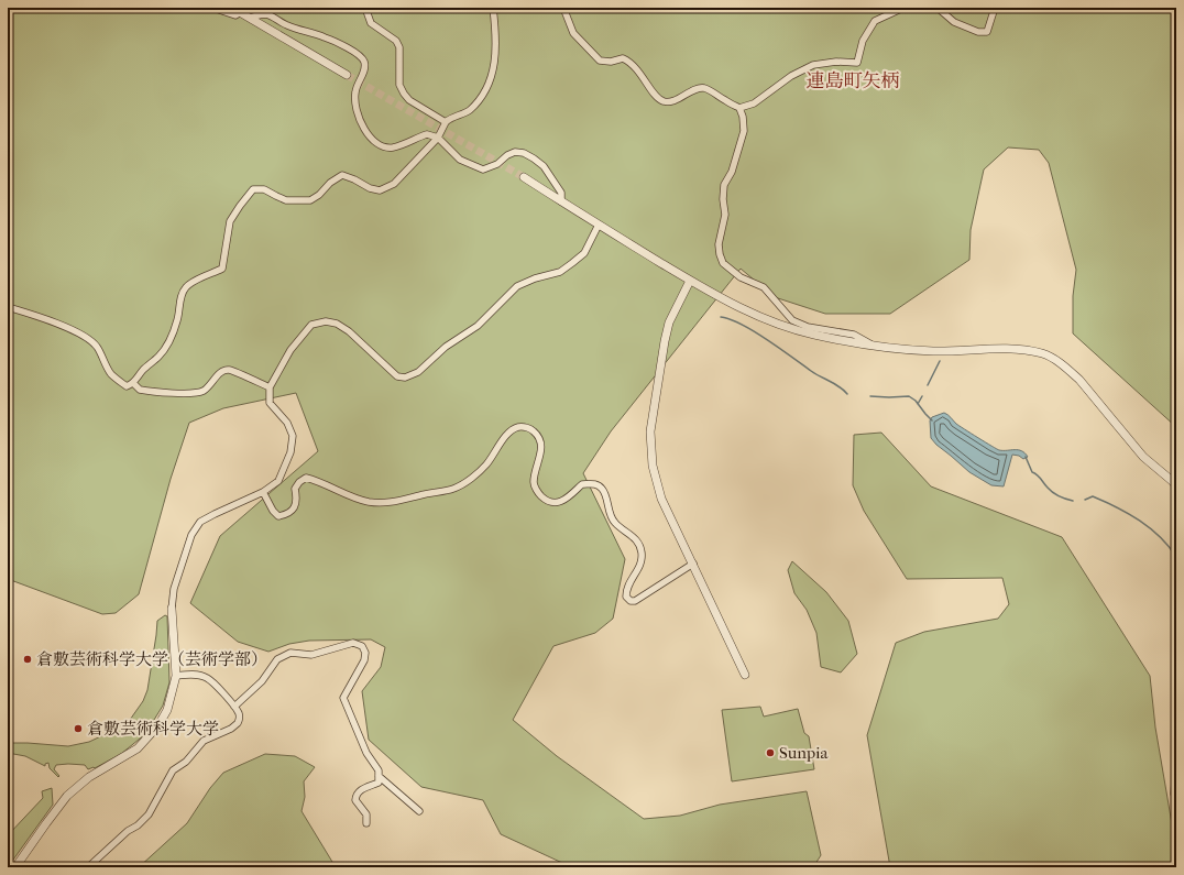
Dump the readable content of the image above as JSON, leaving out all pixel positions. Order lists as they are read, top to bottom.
{
  "districts": ["連島町矢柄"],
  "places": ["倉敷芸術科学大学（芸術学部）", "倉敷芸術科学大学", "Sunpia"]
}
